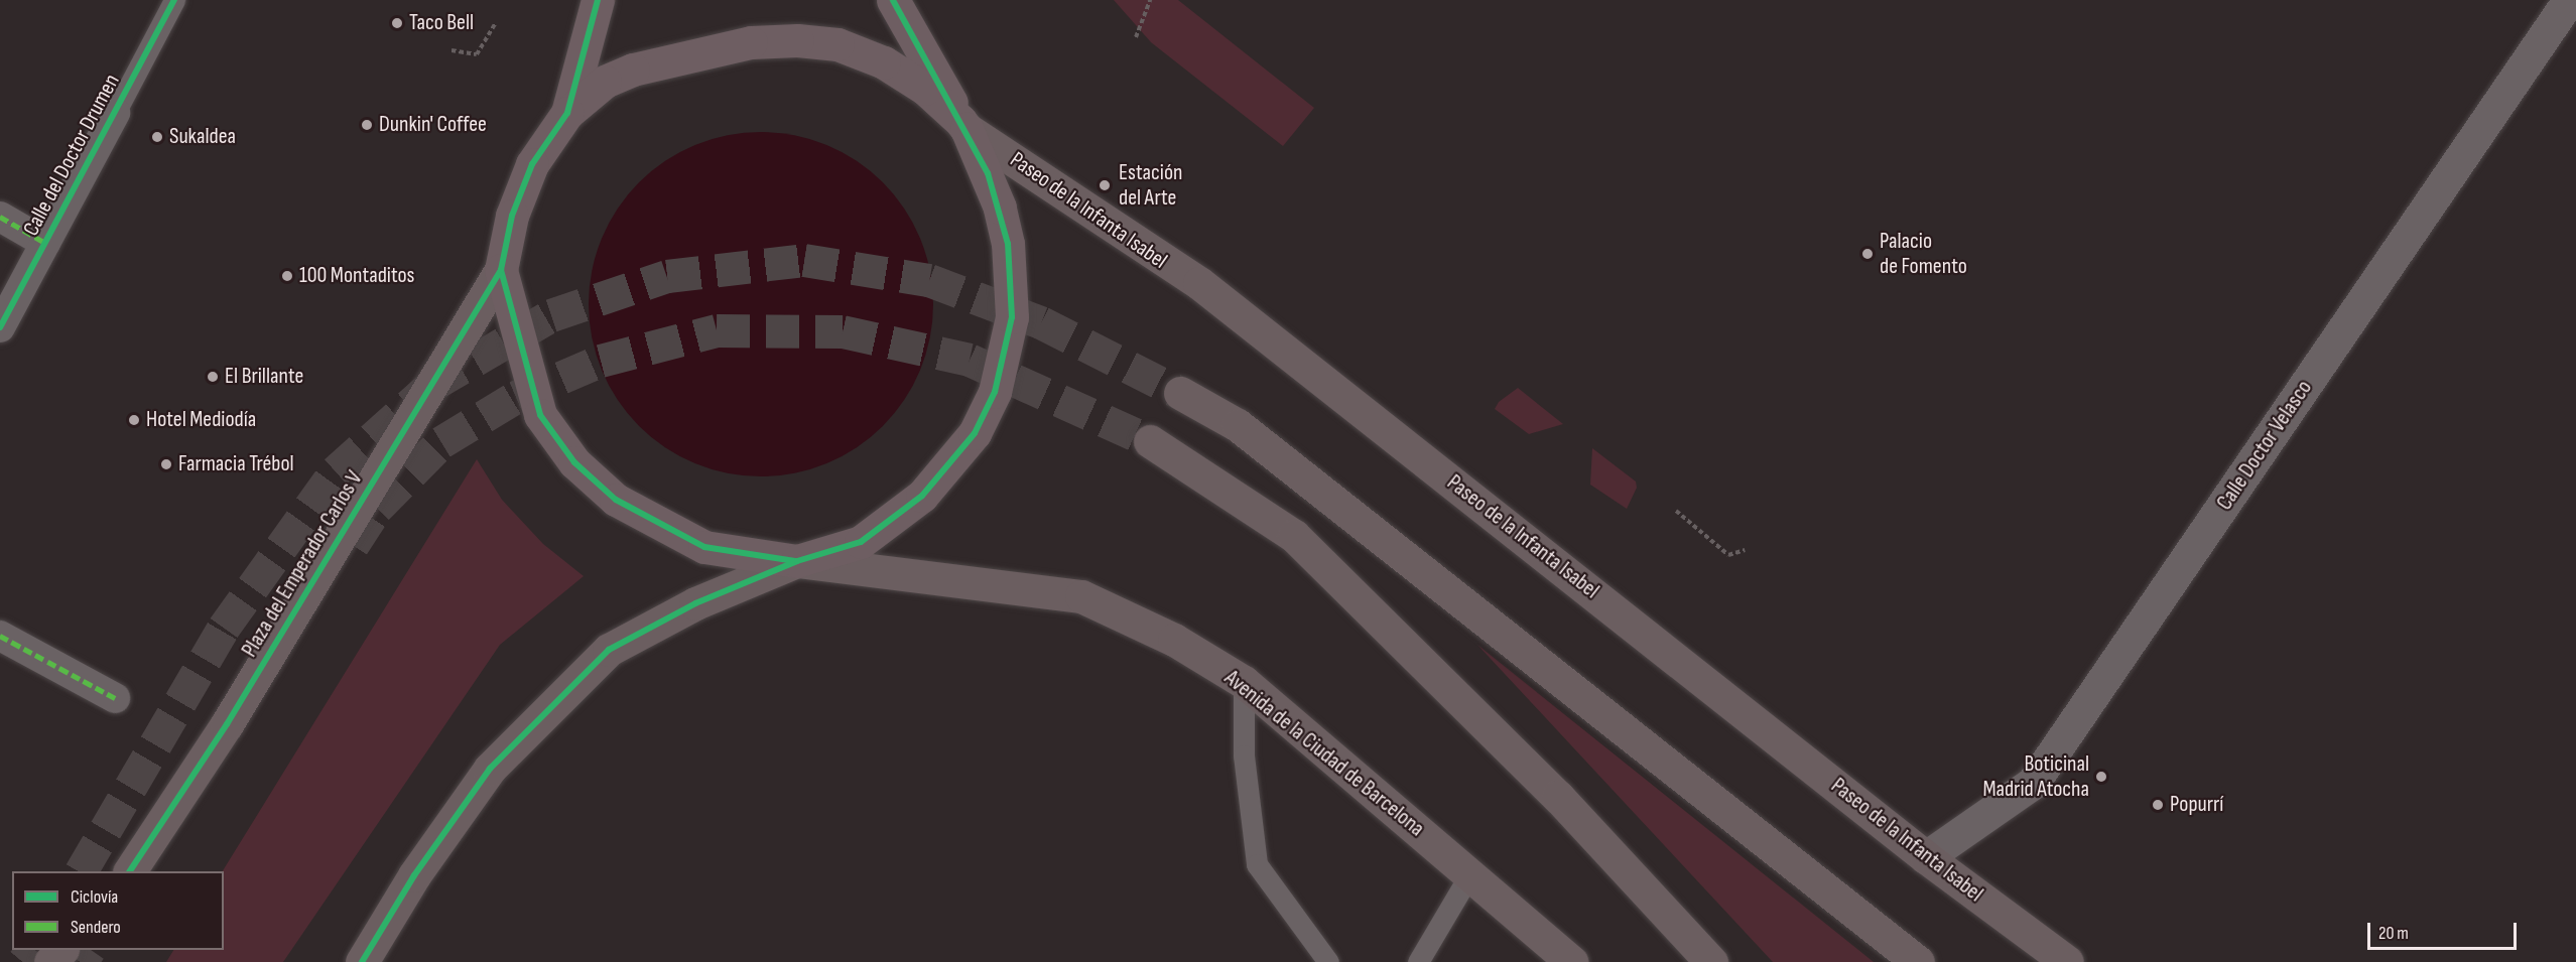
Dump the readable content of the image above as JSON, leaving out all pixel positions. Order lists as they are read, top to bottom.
{
  "streets": {
    "highway": ["Plaza del Emperador Carlos V"],
    "main road": ["Paseo de la Infanta Isabel", "Avenida de la Ciudad de Barcelona"],
    "street": ["Calle del Doctor Drumen", "Calle Doctor Velasco"]
  },
  "crossings": [
    ["Paseo de la Infanta Isabel", "Calle Doctor Velasco"],
    ["Paseo de la Infanta Isabel", "Plaza del Emperador Carlos V"],
    ["Plaza del Emperador Carlos V", "Avenida de la Ciudad de Barcelona"]
  ],
  "places": [
    "Taco Bell",
    "Dunkin' Coffee",
    "Sukaldea",
    "Estación del Arte",
    "Palacio de Fomento",
    "100 Montaditos",
    "El Brillante",
    "Hotel Mediodía",
    "Farmacia Trébol",
    "Boticinal Madrid Atocha",
    "Popurrí"
  ],
  "legend": ["Ciclovía", "Sendero"],
  "scale_bar": "20 m"
}
